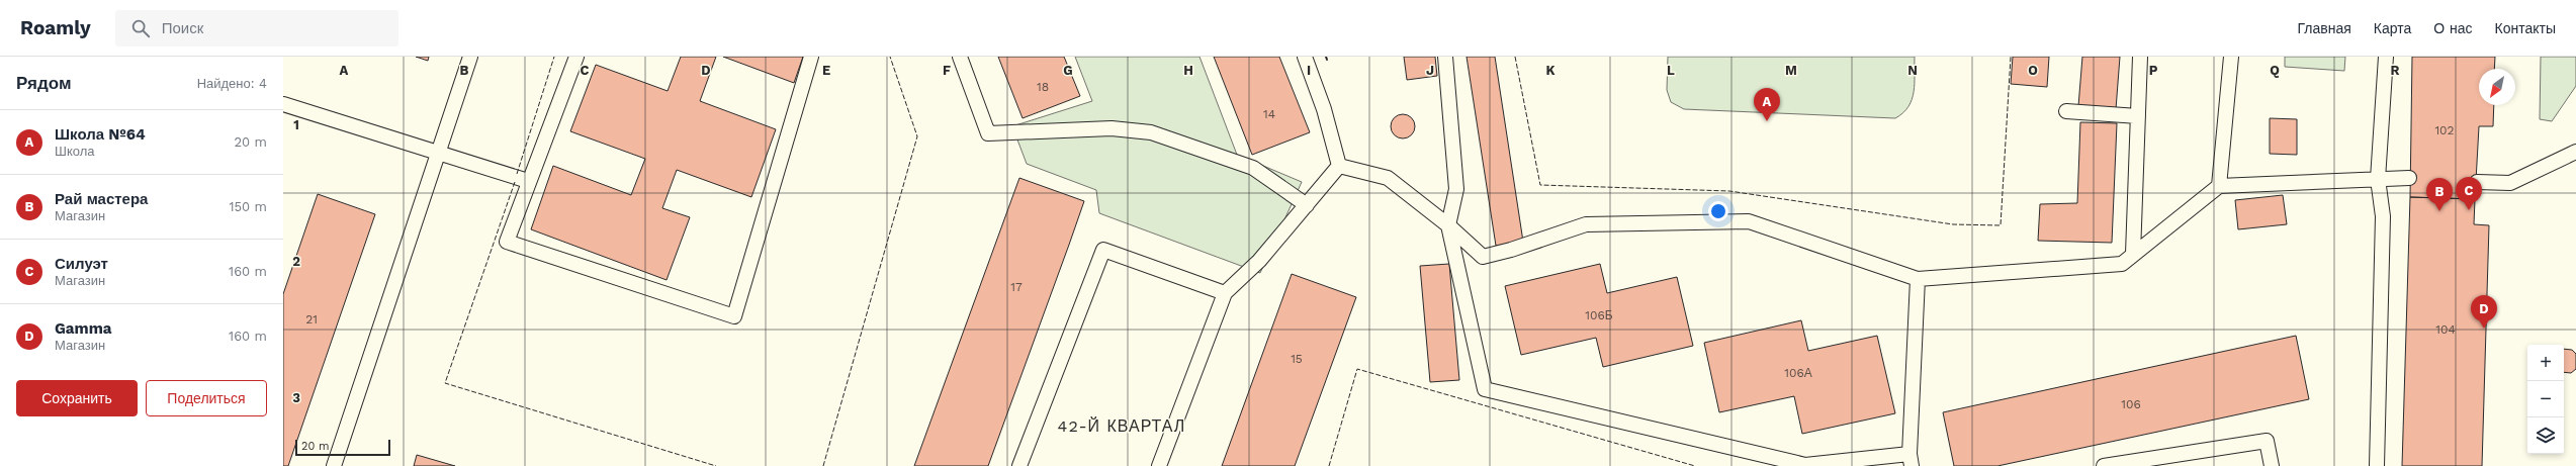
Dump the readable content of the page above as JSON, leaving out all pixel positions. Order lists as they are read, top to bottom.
{
  "districts": ["42-Й КВАРТАЛ"],
  "house_numbers": [
    "18",
    "14",
    "102",
    "17",
    "106Б",
    "21",
    "104",
    "15",
    "106А",
    "106"
  ],
  "scale_bar": "20 m",
  "north": "bottom left",
  "page": {
    "header": "Roamly",
    "search": "Поиск",
    "nav": [
      "Главная",
      "Карта",
      "О нас",
      "Контакты"
    ],
    "heading": ["Рядом", "Найдено: 4"],
    "pins": [
      "A",
      "C",
      "B",
      "D"
    ],
    "list": [
      {
        "mark": "A",
        "name": "Школа №64",
        "note": "Школа",
        "value": "20 m"
      },
      {
        "mark": "B",
        "name": "Рай мастера",
        "note": "Магазин",
        "value": "150 m"
      },
      {
        "mark": "C",
        "name": "Силуэт",
        "note": "Магазин",
        "value": "160 m"
      },
      {
        "mark": "D",
        "name": "Gamma",
        "note": "Магазин",
        "value": "160 m"
      }
    ],
    "map_buttons": ["+", "−"],
    "buttons": ["Сохранить", "Поделиться"],
    "scale": "20 m"
  },
  "grid": {
    "columns": [
      "A",
      "B",
      "C",
      "D",
      "E",
      "F",
      "G",
      "H",
      "I",
      "J",
      "K",
      "L",
      "M",
      "N",
      "O",
      "P",
      "Q",
      "R"
    ],
    "rows": ["1", "2", "3"]
  }
}
